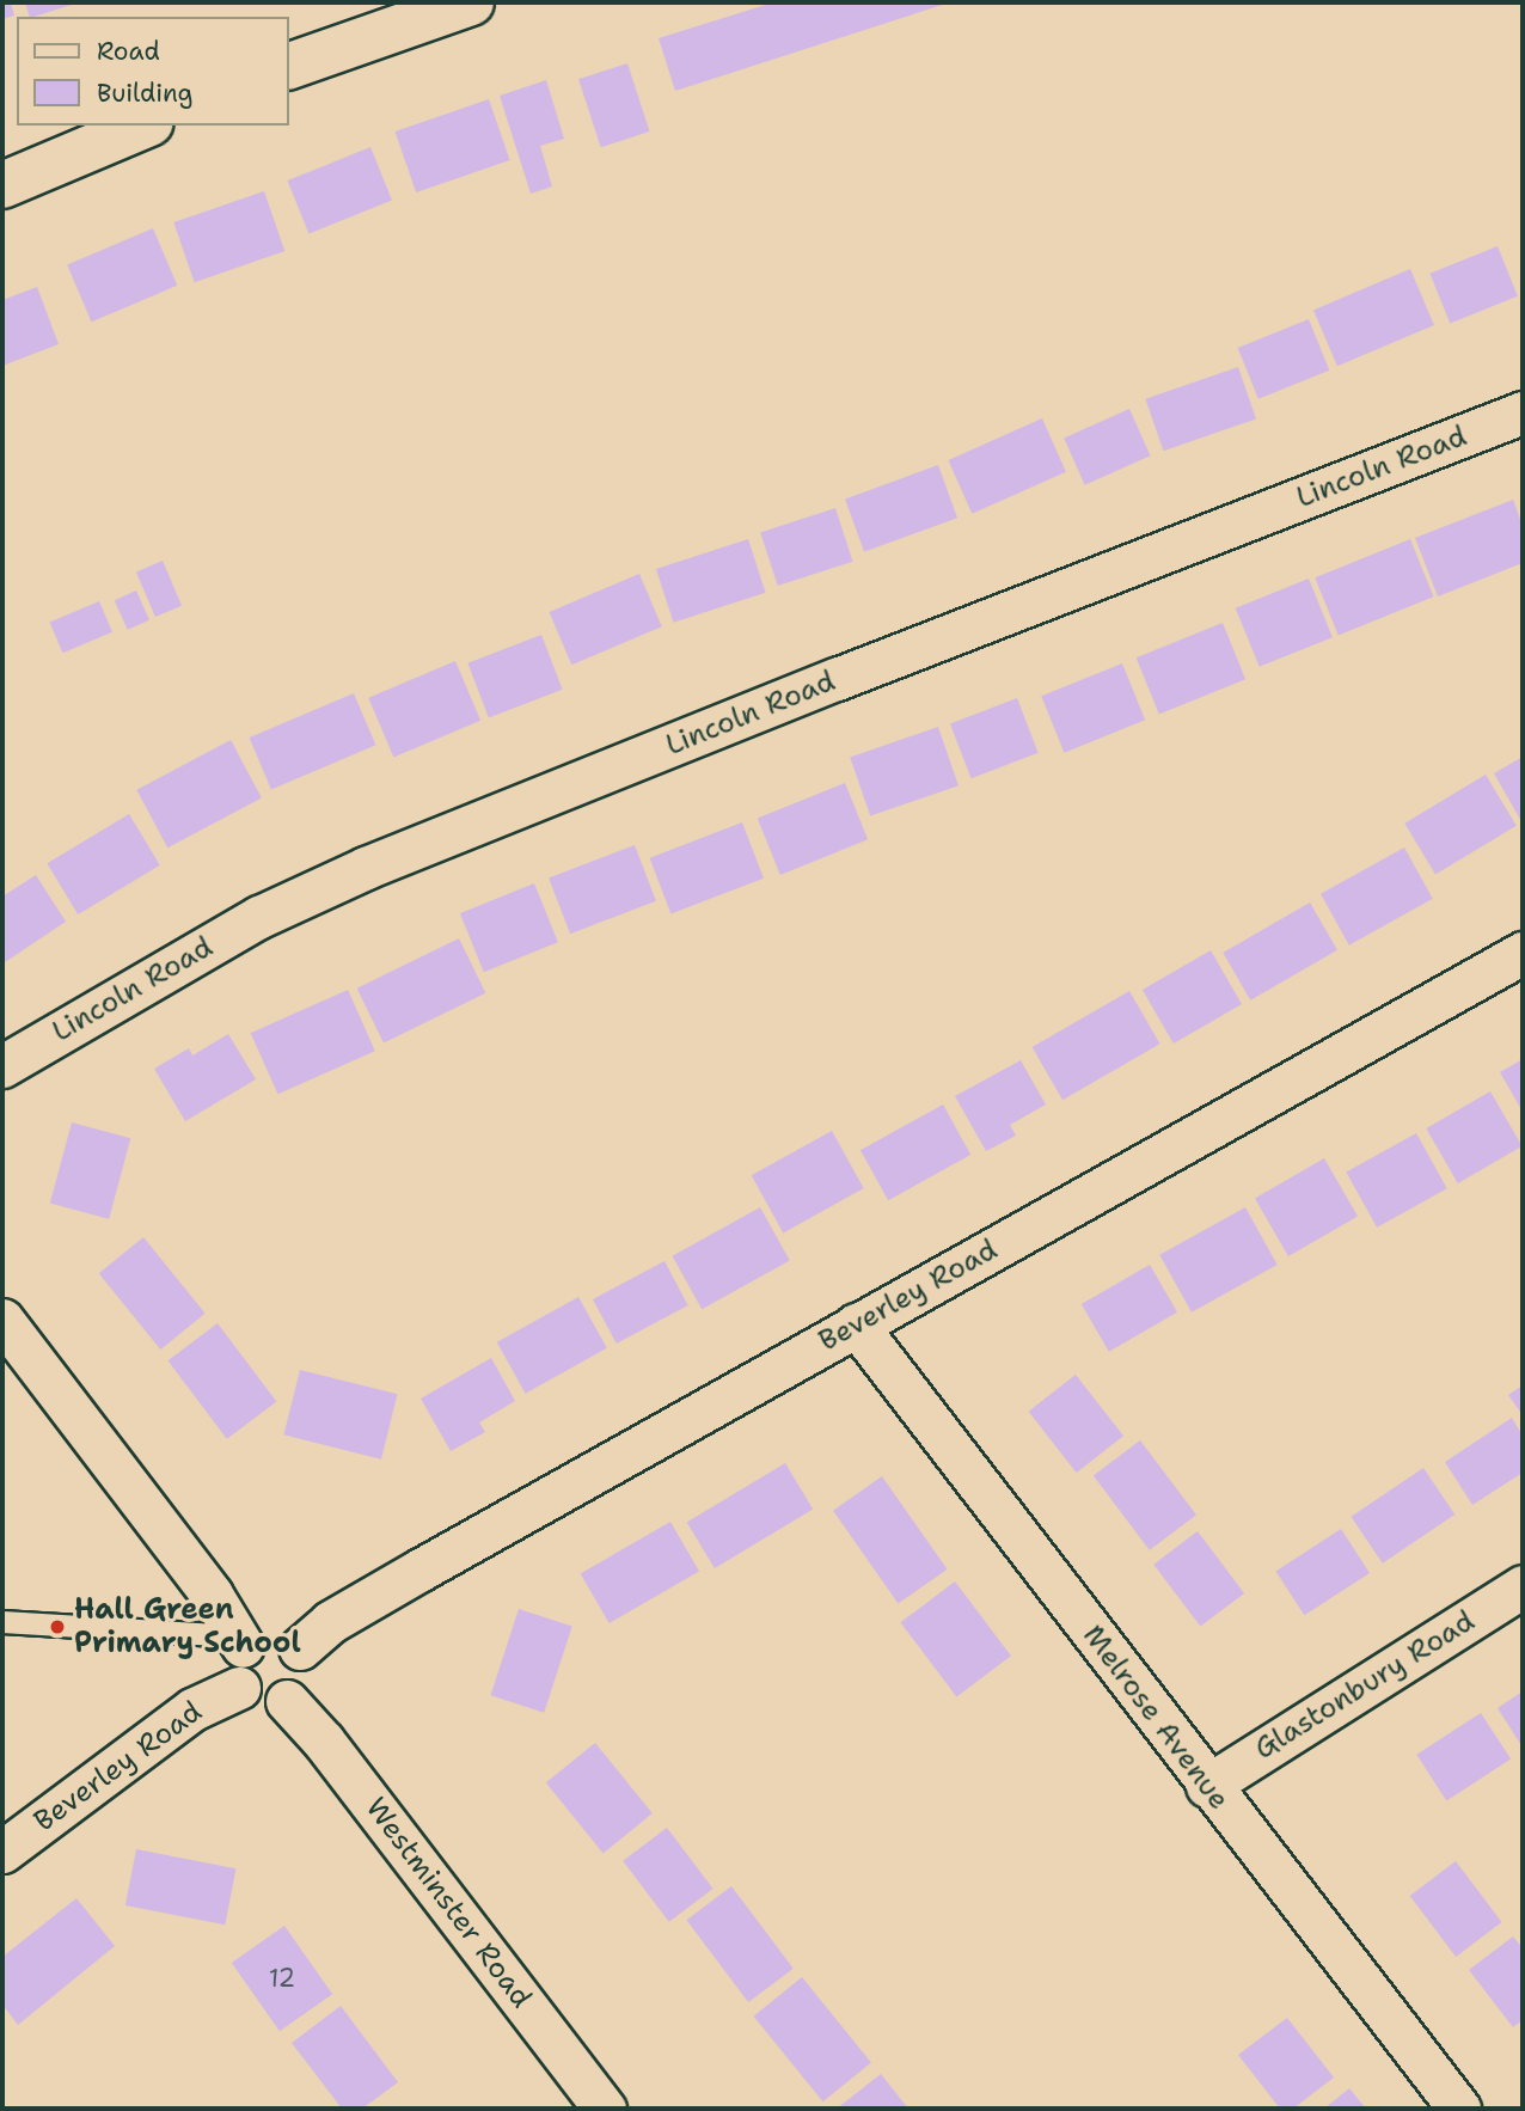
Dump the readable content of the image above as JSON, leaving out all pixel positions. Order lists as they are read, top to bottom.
{
  "streets": {
    "street": [
      "Lincoln Road",
      "Beverley Road",
      "Glastonbury Road",
      "Melrose Avenue",
      "Westminster Road"
    ]
  },
  "crossings": [
    ["Beverley Road", "Melrose Avenue"],
    ["Beverley Road", "Westminster Road"],
    ["Glastonbury Road", "Melrose Avenue"]
  ],
  "places": ["Hall Green Primary School"],
  "house_numbers": ["12"],
  "legend": ["Road", "Building"]
}
